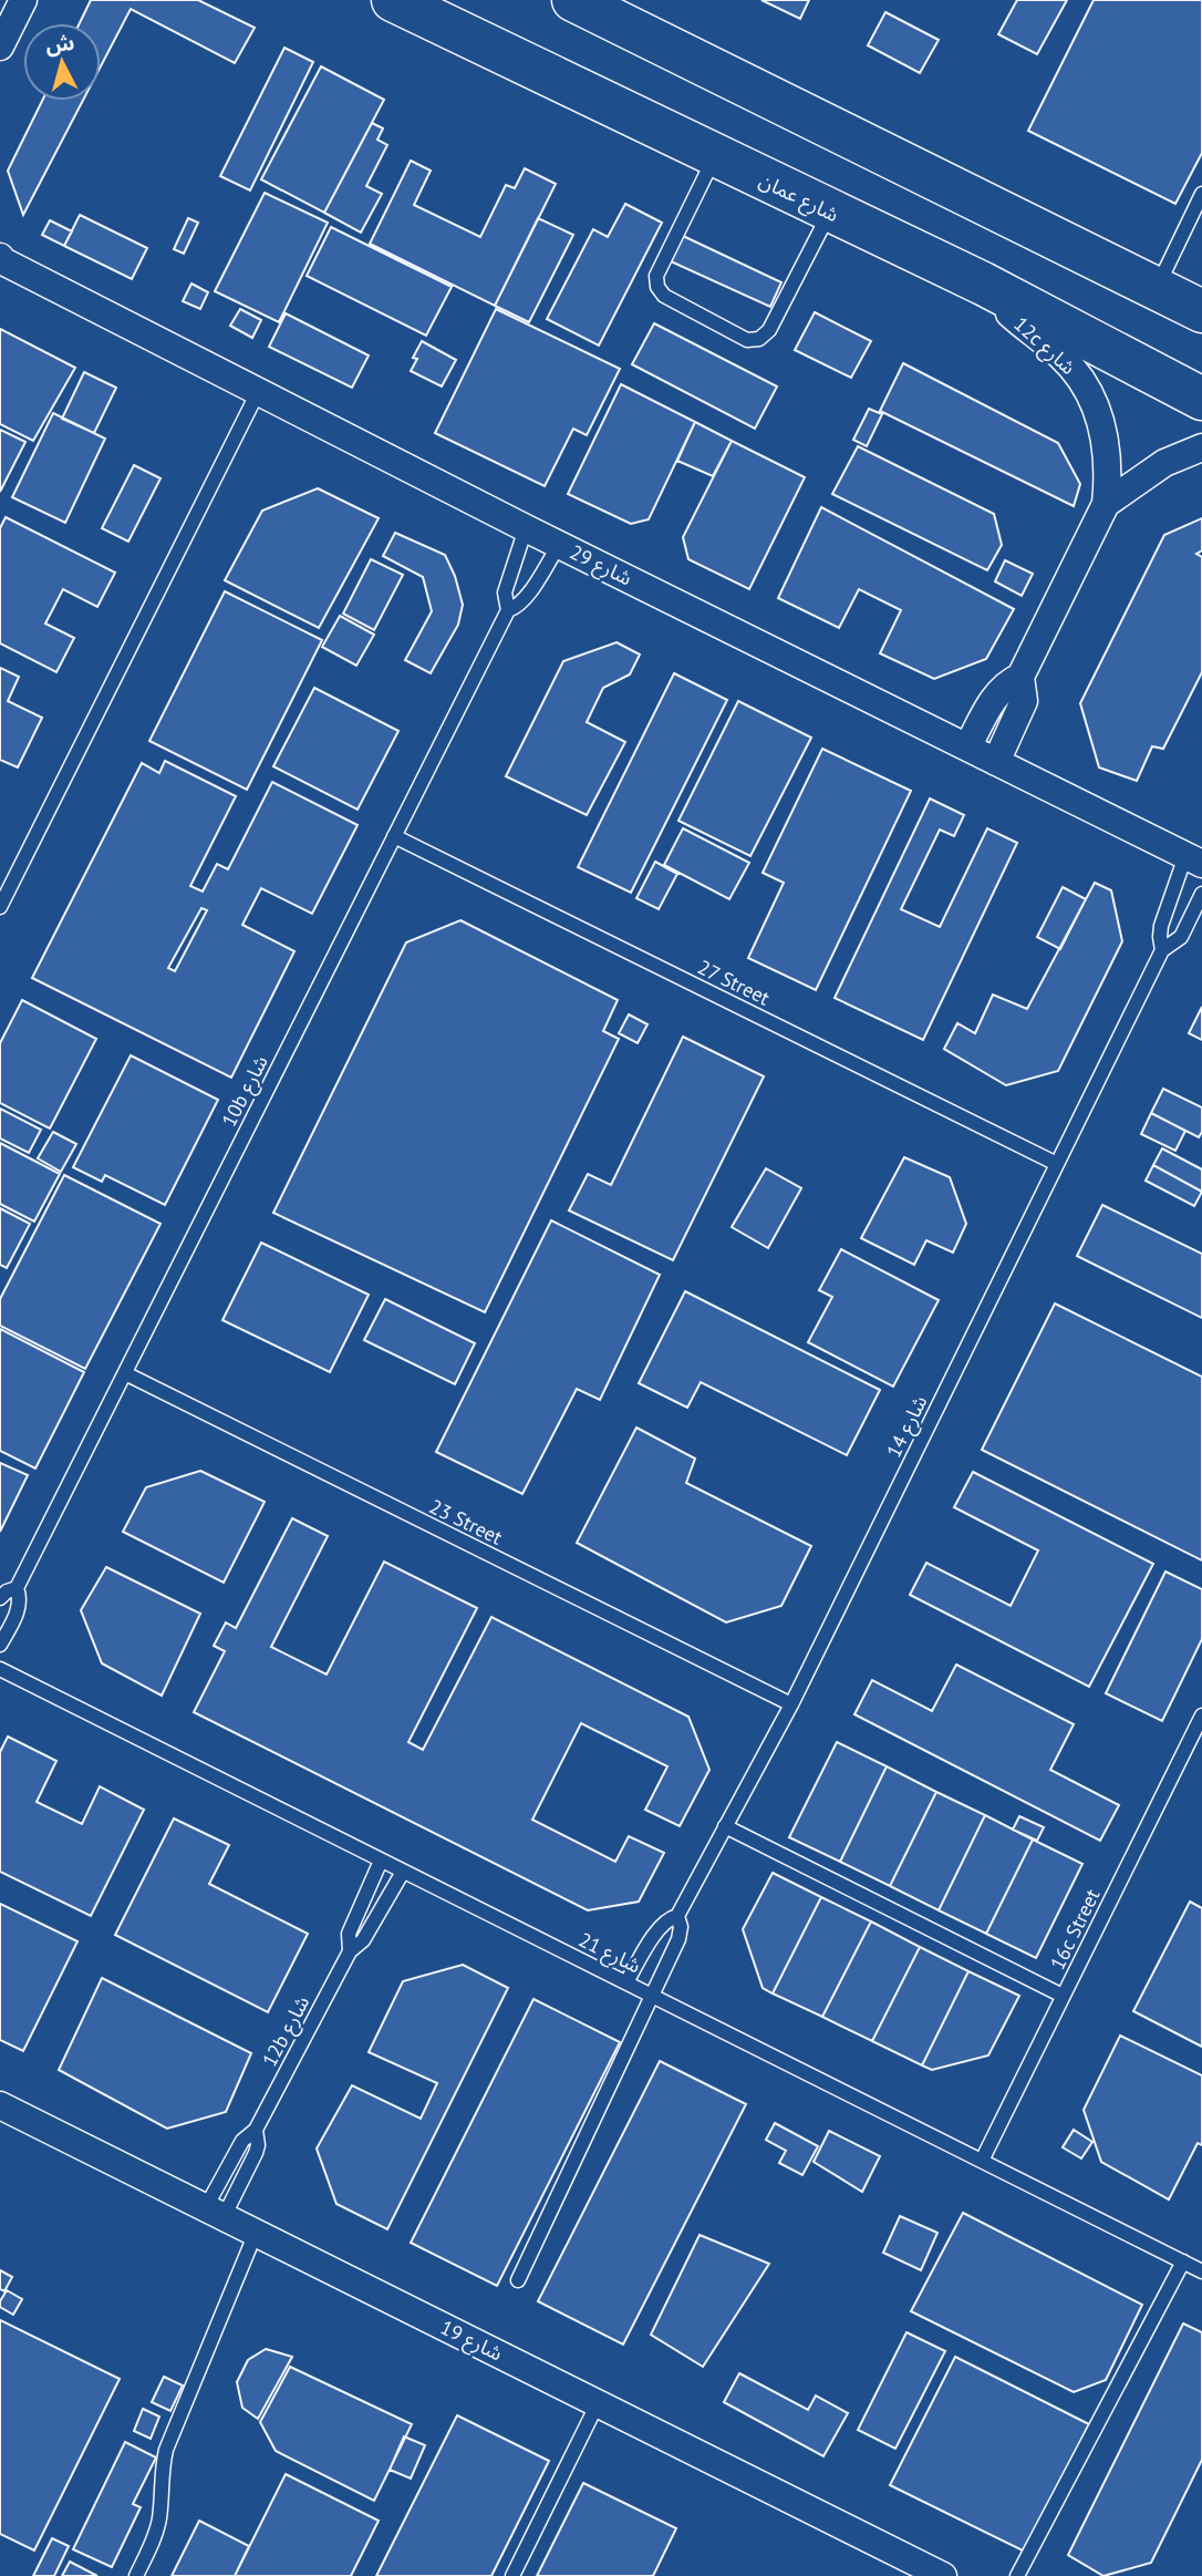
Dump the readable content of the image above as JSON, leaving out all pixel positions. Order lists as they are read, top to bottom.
{
  "streets": {
    "main road": ["شارع عمان"],
    "street": ["12c شارع", "شارع 29", "شارع 19"],
    "lane": [
      "27 Street",
      "10b شارع",
      "شارع 14",
      "23 Street",
      "16c Street",
      "شارع 21",
      "12b شارع"
    ]
  },
  "crossings": [
    ["شارع عمان", "12c شارع"],
    ["12c شارع", "شارع 29"],
    ["شارع 29", "10b شارع"],
    ["شارع 29", "شارع 14"],
    ["27 Street", "10b شارع"],
    ["27 Street", "شارع 14"],
    ["10b شارع", "23 Street"],
    ["شارع 14", "23 Street"],
    ["شارع 14", "شارع 21"],
    ["16c Street", "شارع 21"],
    ["شارع 21", "12b شارع"],
    ["12b شارع", "شارع 19"]
  ],
  "north": "top"
}
